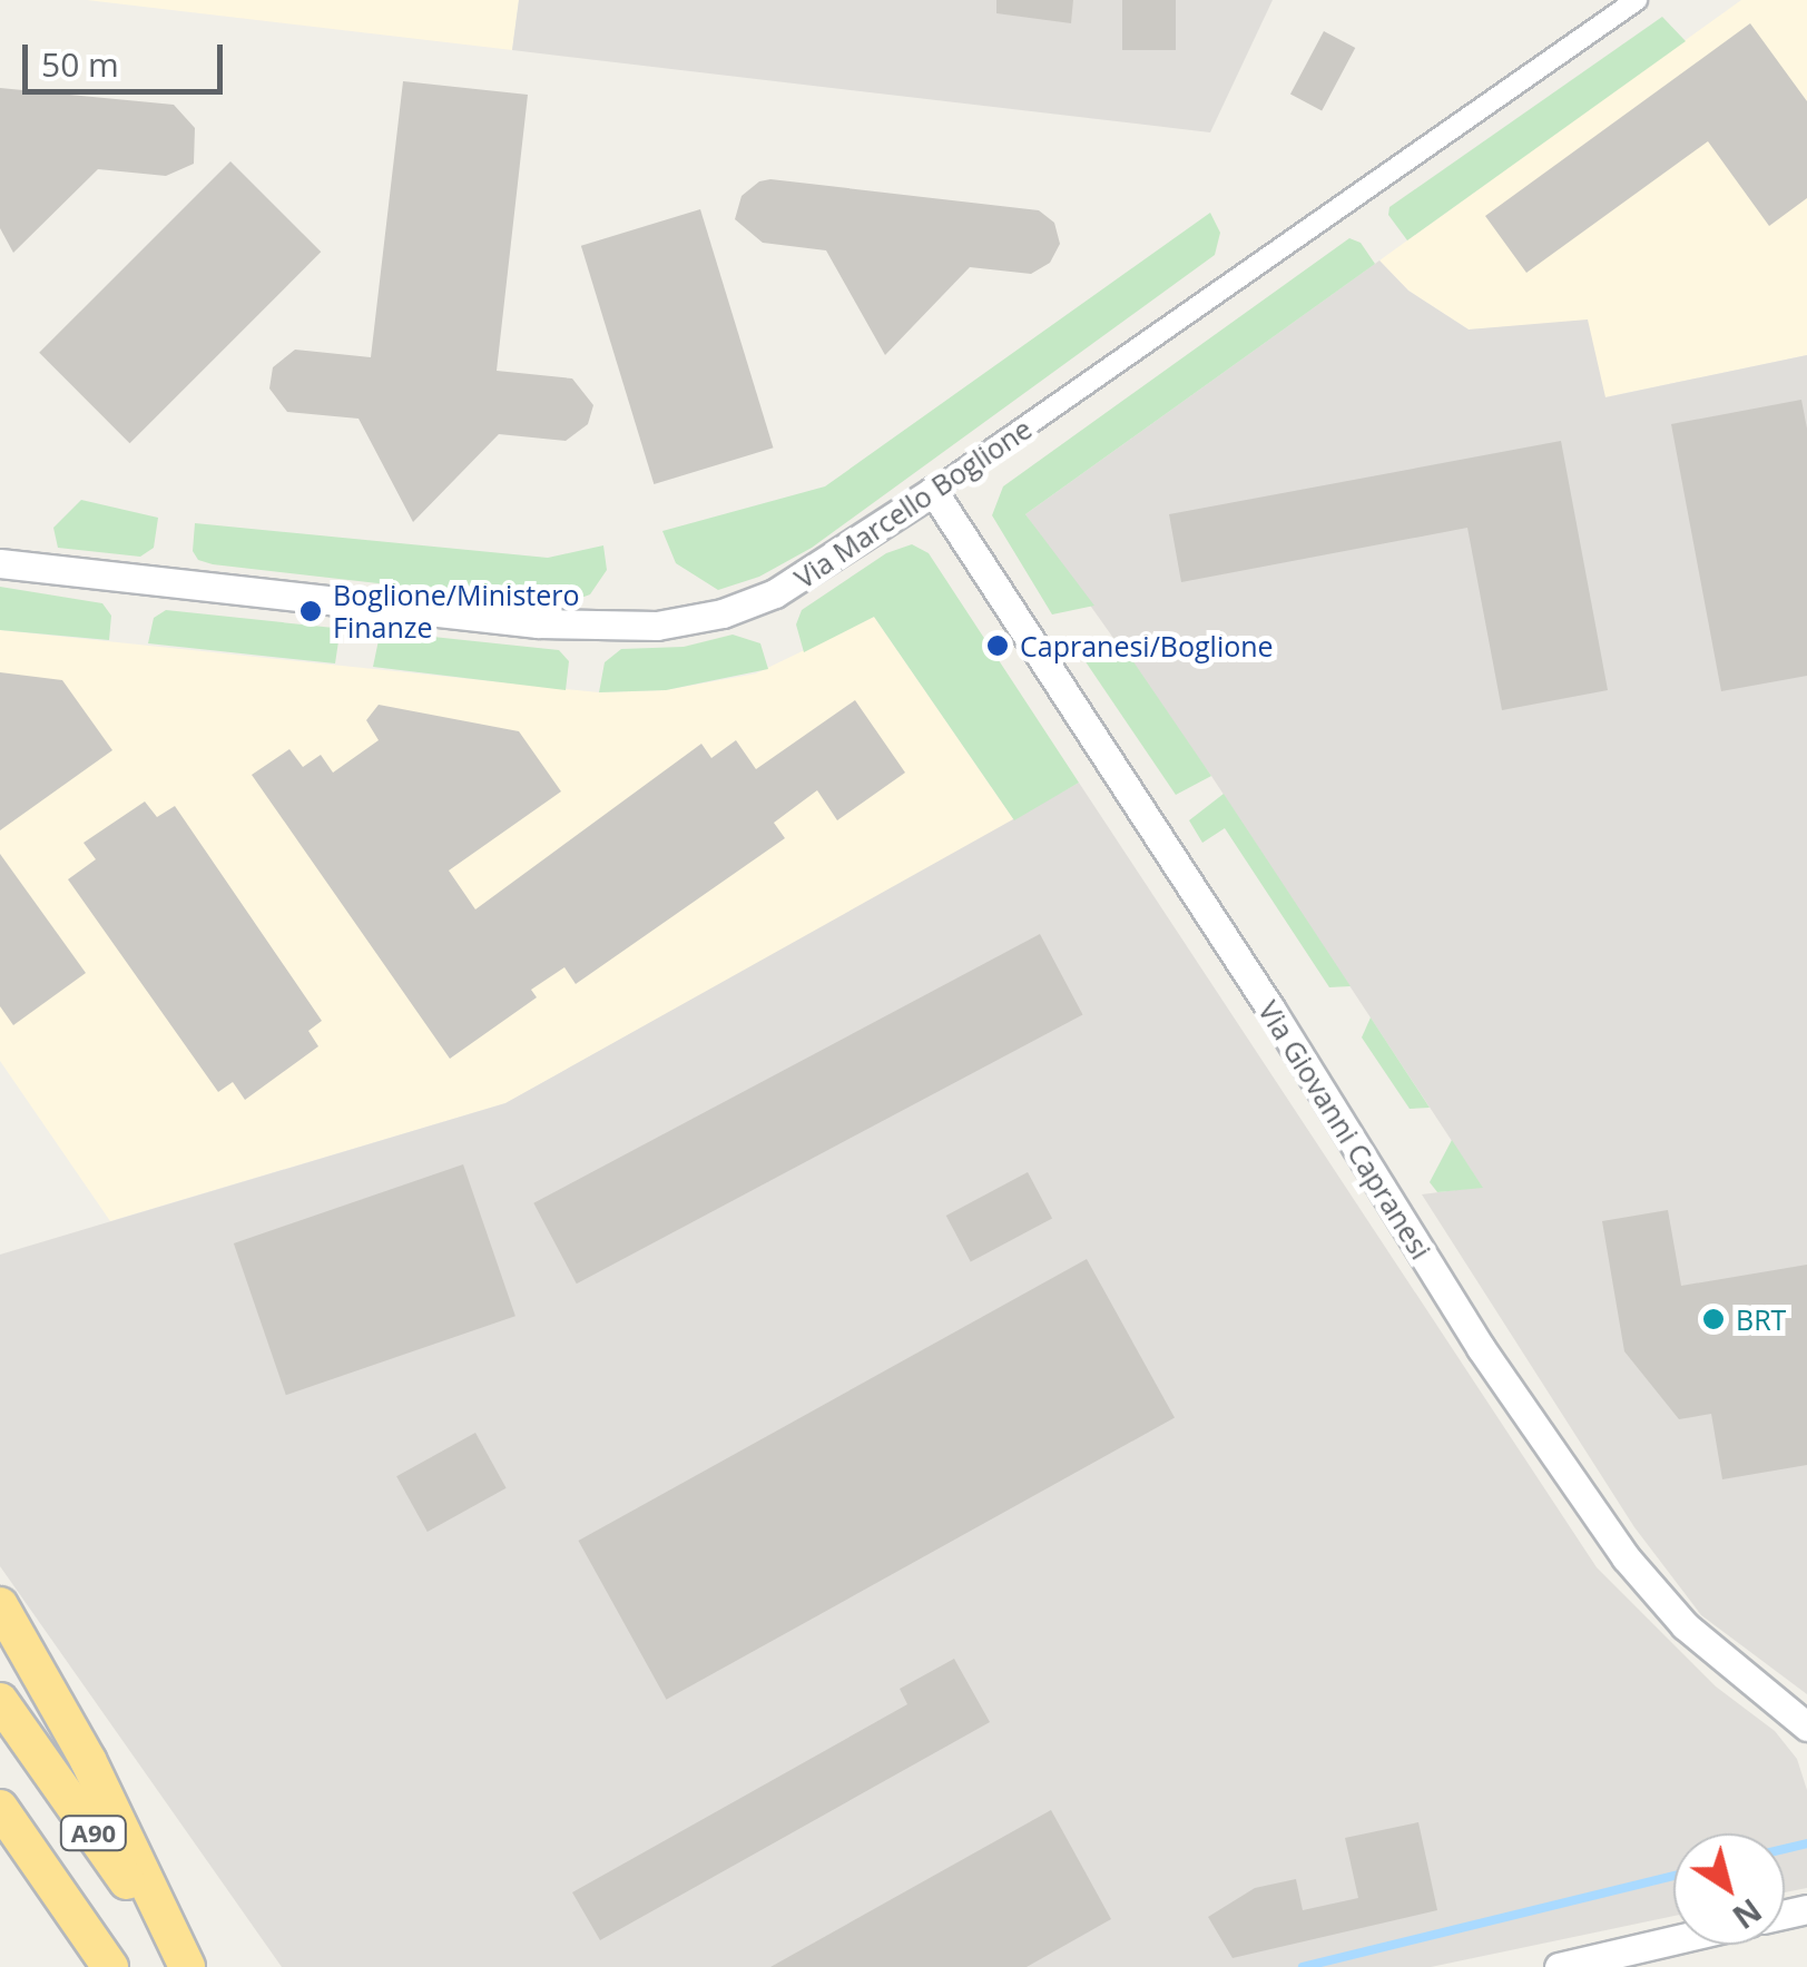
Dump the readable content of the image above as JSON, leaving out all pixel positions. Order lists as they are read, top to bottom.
{
  "streets": {
    "highway": ["A90"],
    "street": ["Via Marcello Boglione", "Via Giovanni Capranesi"]
  },
  "crossings": [
    ["Via Marcello Boglione", "Via Giovanni Capranesi"]
  ],
  "places": ["Boglione/Ministero Finanze", "Capranesi/Boglione", "BRT"],
  "scale_bar": "50 m",
  "north": "bottom right"
}
